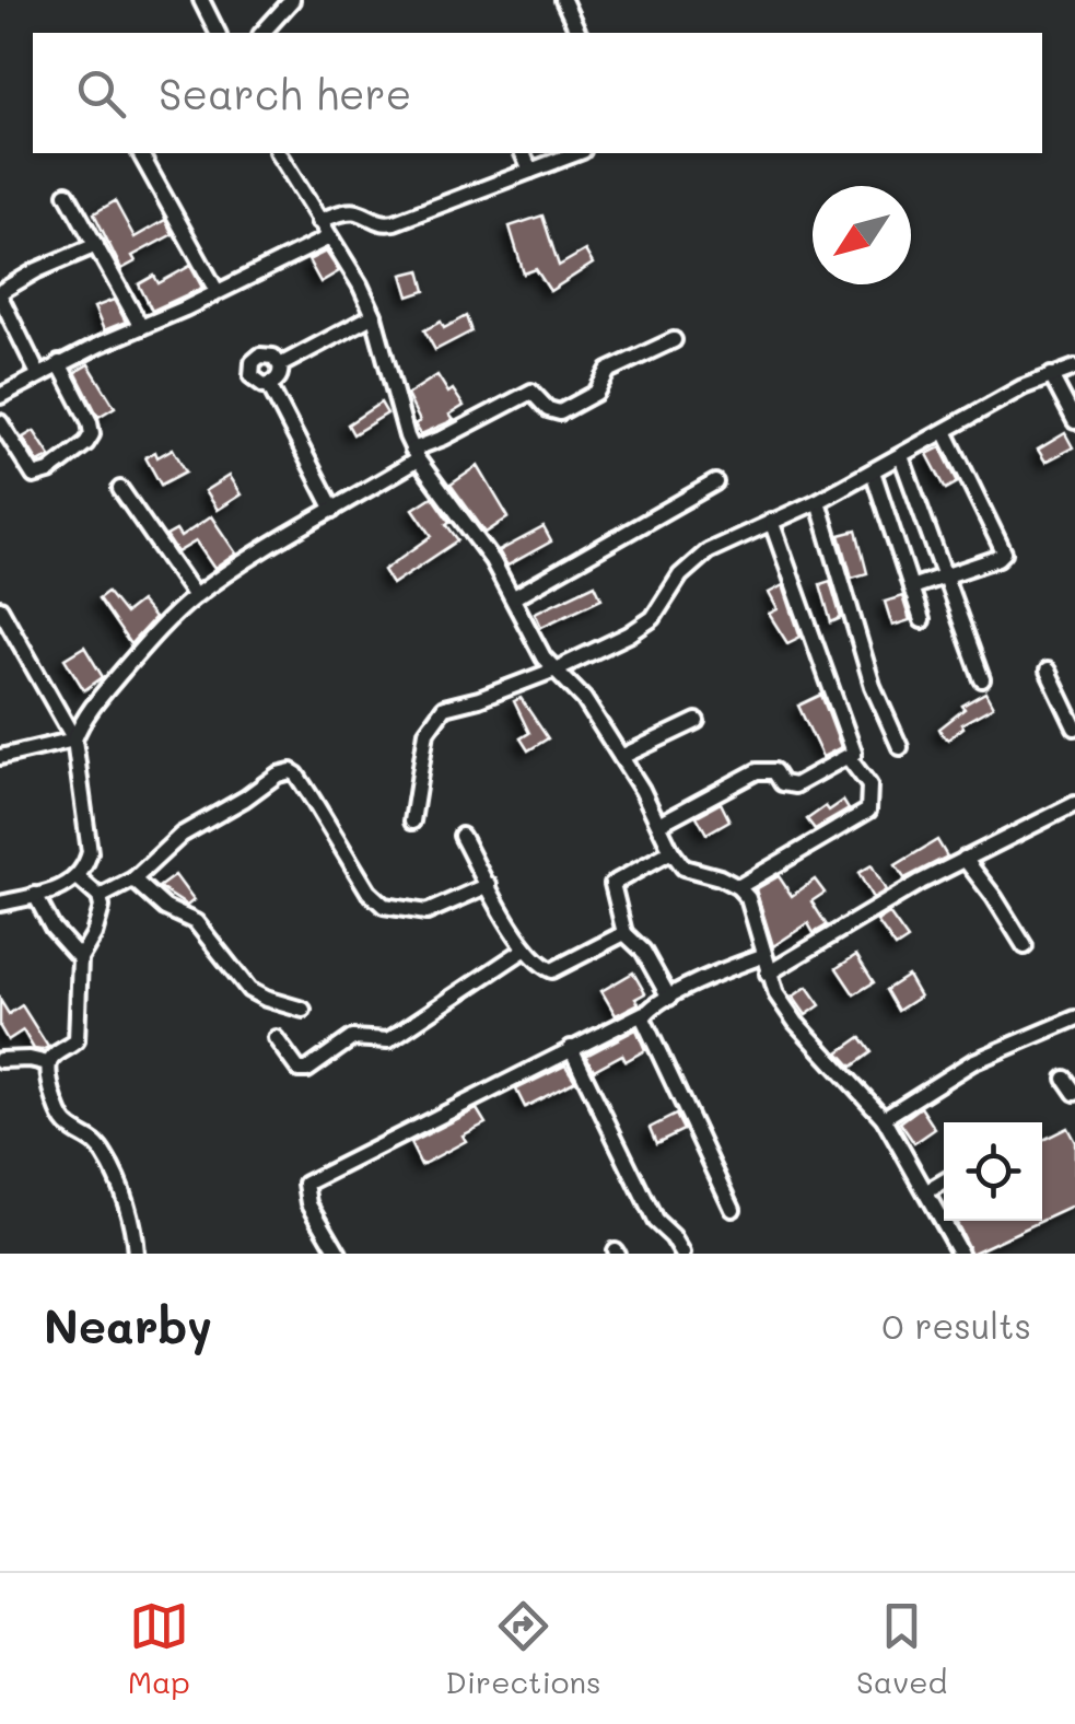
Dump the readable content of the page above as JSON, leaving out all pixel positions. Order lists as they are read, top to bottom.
{
  "north": "bottom left",
  "page": {
    "search": "Search here",
    "heading": ["Nearby", "0 results"],
    "nav": ["Map", "Directions", "Saved"]
  }
}
